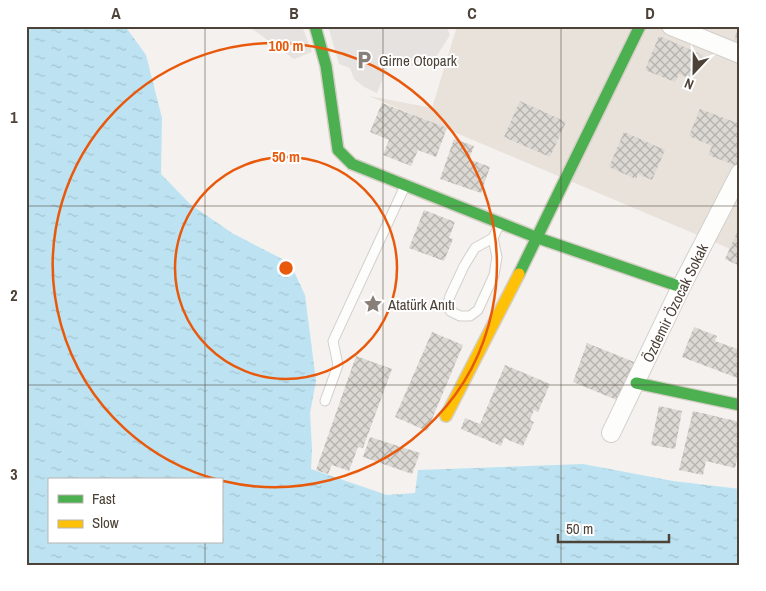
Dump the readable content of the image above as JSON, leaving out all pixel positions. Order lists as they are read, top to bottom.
{
  "streets": {
    "street": ["Özdemir Özocak Sokak"]
  },
  "places": {
    "parking": ["Girne Otopark"],
    "place": ["Atatürk Anıtı"]
  },
  "legend": ["Fast", "Slow"],
  "scale_bar": "50 m",
  "north": "bottom",
  "grid": {
    "columns": [
      "A",
      "B",
      "C",
      "D"
    ],
    "rows": ["1", "2", "3"]
  },
  "rings": ["100 m", "50 m"]
}
